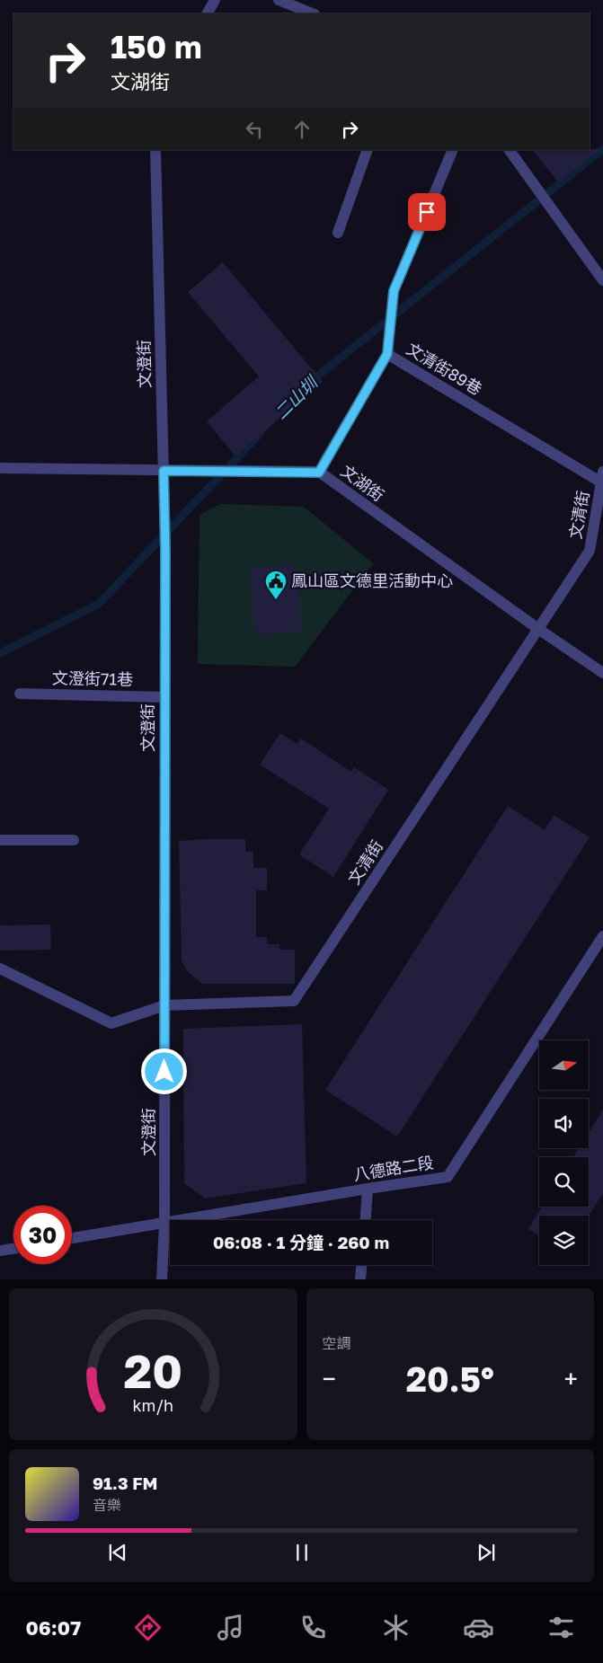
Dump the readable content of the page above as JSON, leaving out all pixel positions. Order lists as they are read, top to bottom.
{
  "streets": {
    "street": [
      "文澄街",
      "文清街89巷",
      "文湖街",
      "文清街",
      "文澄街71巷",
      "八德路二段"
    ]
  },
  "crossings": [
    ["文澄街", "文湖街"],
    ["文澄街", "文清街"],
    ["文澄街", "文澄街71巷"],
    ["文澄街", "八德路二段"],
    ["文清街89巷", "文湖街"],
    ["文清街89巷", "文清街"],
    ["文湖街", "文清街"]
  ],
  "water": ["二山圳"],
  "places": {
    "public building": ["鳳山區文德里活動中心"]
  },
  "north": "right",
  "page": {
    "turn": ["150 m", "文湖街"],
    "limit": "30",
    "trip": "06:08 · 1 分鐘 · 260 m",
    "tile": "空調",
    "heat": ["−", "20.5°", "+"],
    "song": ["91.3 FM", "音樂"],
    "tabs": "06:07",
    "gauge": ["20", "km/h"]
  }
}
